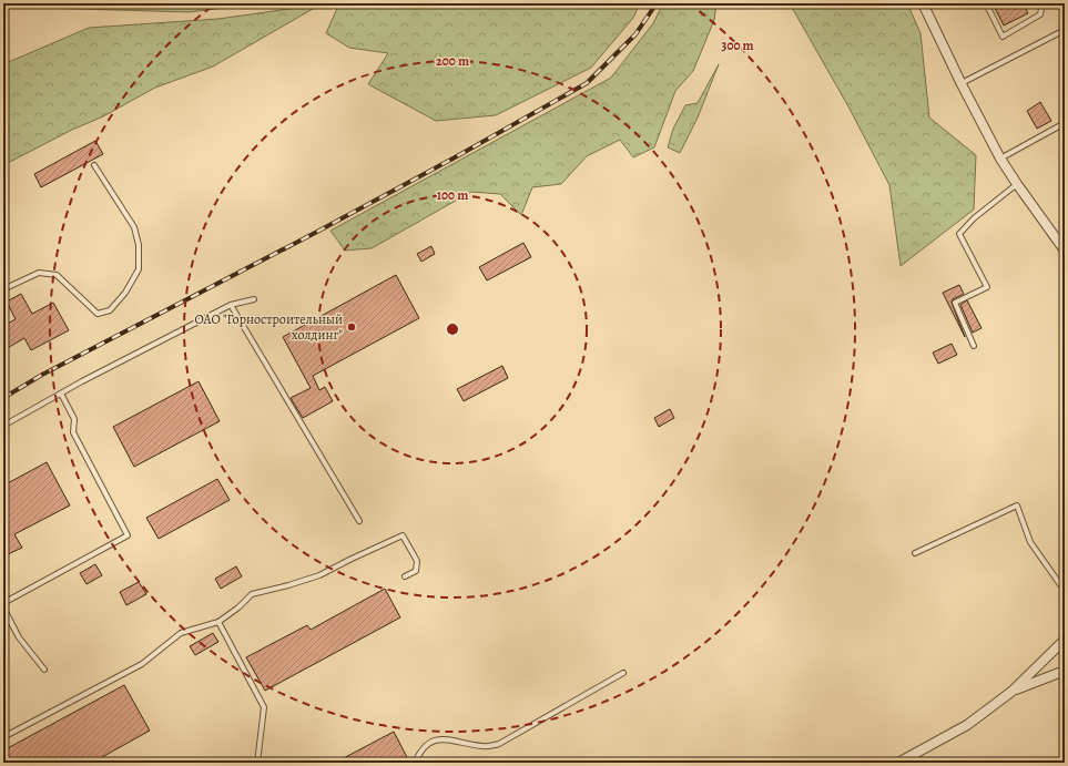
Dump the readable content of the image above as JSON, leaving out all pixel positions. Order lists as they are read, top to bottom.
{
  "places": ["ОАО \"Горностроительный холдинг\""],
  "rings": ["300 m", "200 m", "100 m"]
}
